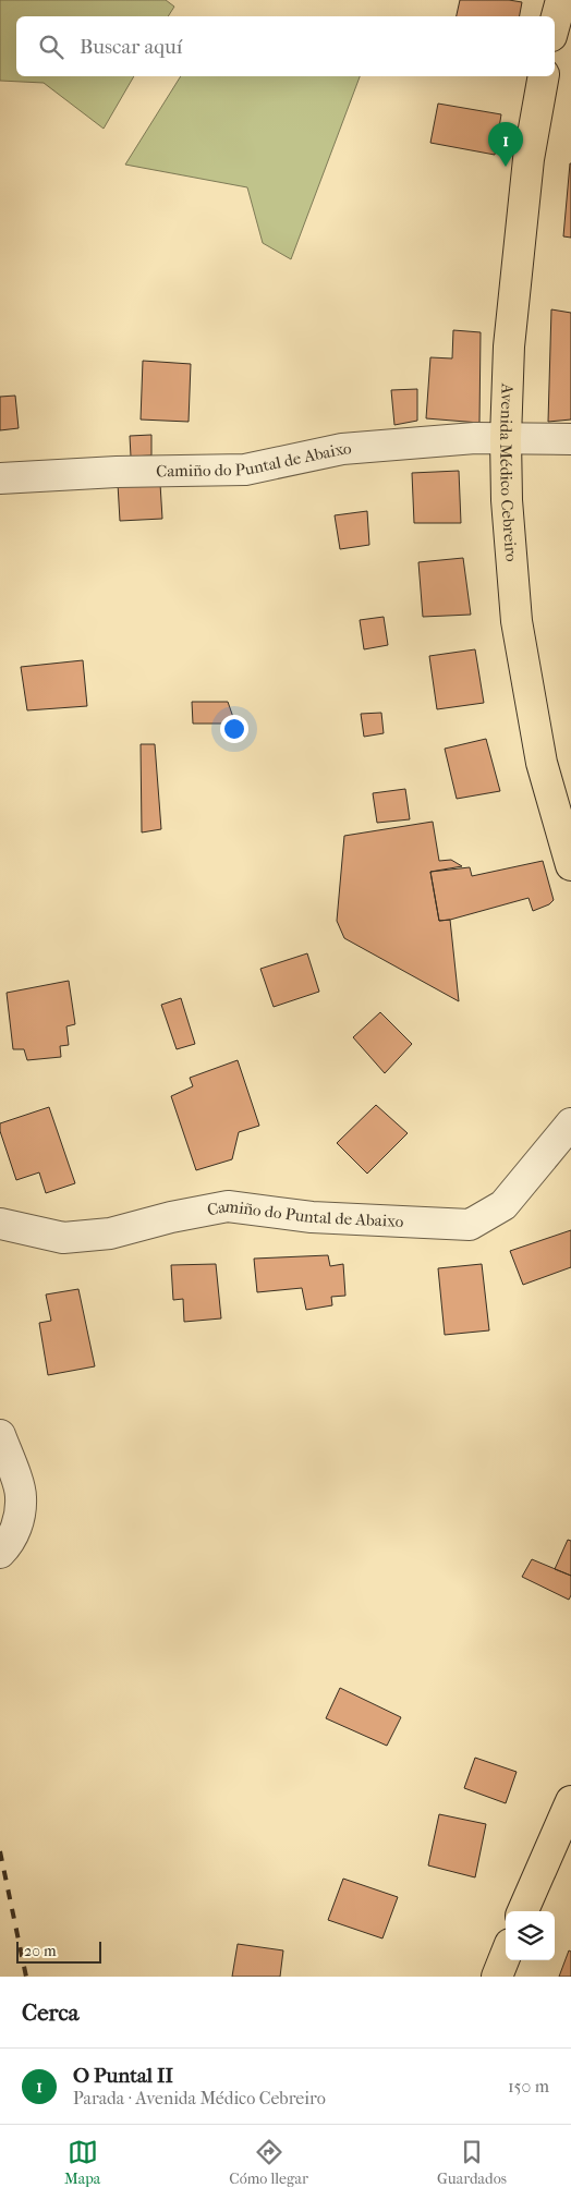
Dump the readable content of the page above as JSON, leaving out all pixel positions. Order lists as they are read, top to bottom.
{
  "streets": {
    "main road": ["Avenida Médico Cebreiro"],
    "street": ["Camiño do Puntal de Abaixo"]
  },
  "crossings": [
    ["Camiño do Puntal de Abaixo", "Avenida Médico Cebreiro"]
  ],
  "scale_bar": "20 m",
  "page": {
    "search": "Buscar aquí",
    "pins": "1",
    "scale": "20 m",
    "heading": "Cerca",
    "list": [
      {
        "mark": "1",
        "name": "O Puntal II",
        "note": "Parada · Avenida Médico Cebreiro",
        "value": "150 m"
      }
    ],
    "nav": ["Mapa", "Cómo llegar", "Guardados"]
  }
}
